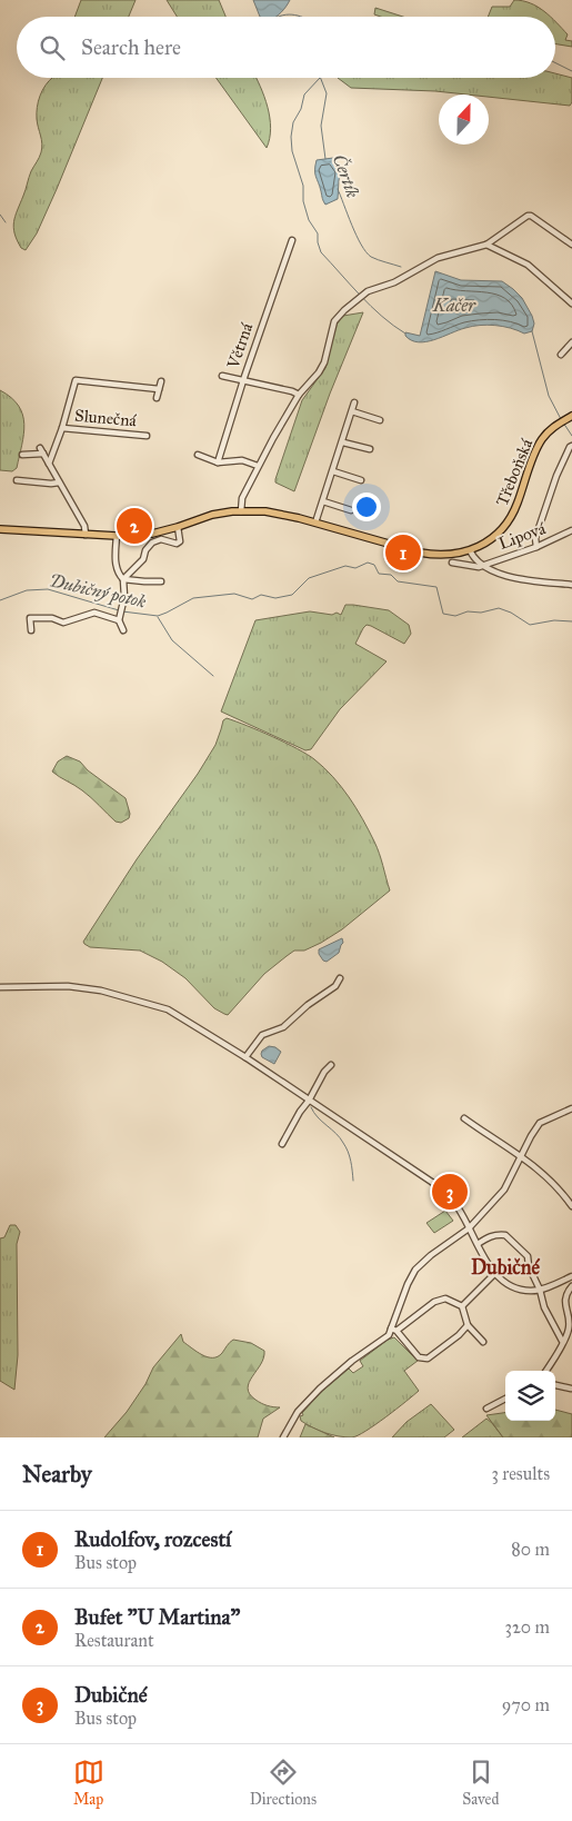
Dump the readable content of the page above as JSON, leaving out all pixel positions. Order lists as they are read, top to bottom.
{
  "streets": {
    "main road": ["Třeboňská"],
    "street": ["Větrná", "Slunečná", "Lipová"]
  },
  "districts": ["Dubičné"],
  "water": ["Čertík", "Kačer", "Dubičný potok"],
  "north": "top",
  "page": {
    "search": "Search here",
    "pins": ["2", "1", "3"],
    "heading": ["Nearby", "3 results"],
    "list": [
      {
        "mark": "1",
        "name": "Rudolfov, rozcestí",
        "note": "Bus stop",
        "value": "80 m"
      },
      {
        "mark": "2",
        "name": "Bufet \"U Martina\"",
        "note": "Restaurant",
        "value": "320 m"
      },
      {
        "mark": "3",
        "name": "Dubičné",
        "note": "Bus stop",
        "value": "970 m"
      }
    ],
    "nav": ["Map", "Directions", "Saved"]
  }
}
